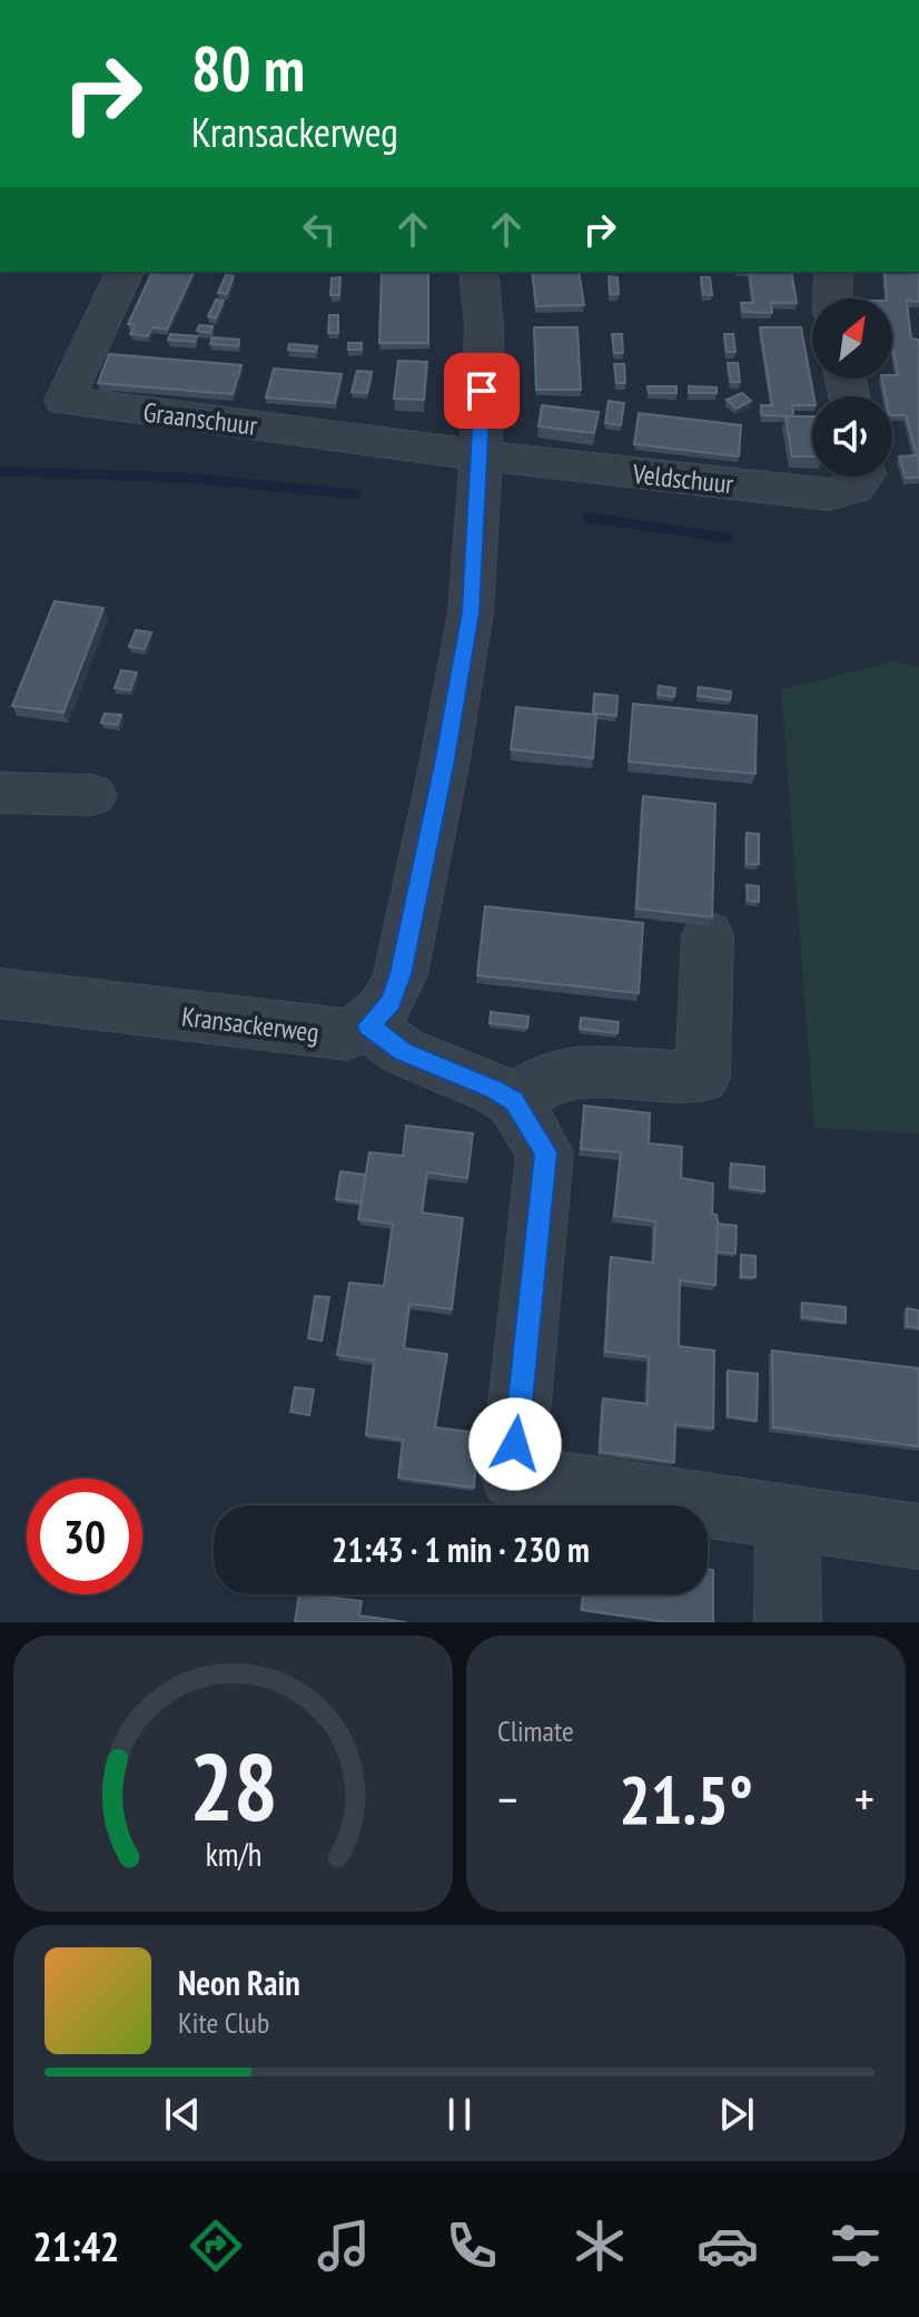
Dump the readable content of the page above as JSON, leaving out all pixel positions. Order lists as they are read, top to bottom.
{
  "streets": {
    "street": ["Graanschuur", "Veldschuur", "Kransackerweg"]
  },
  "crossings": [
    ["Graanschuur", "Veldschuur"]
  ],
  "north": "top right",
  "page": {
    "turn": ["80 m", "Kransackerweg"],
    "limit": "30",
    "trip": "21:43 · 1 min · 230 m",
    "tile": "Climate",
    "heat": ["−", "21.5°", "+"],
    "song": ["Neon Rain", "Kite Club"],
    "tabs": "21:42",
    "gauge": ["28", "km/h"]
  }
}
